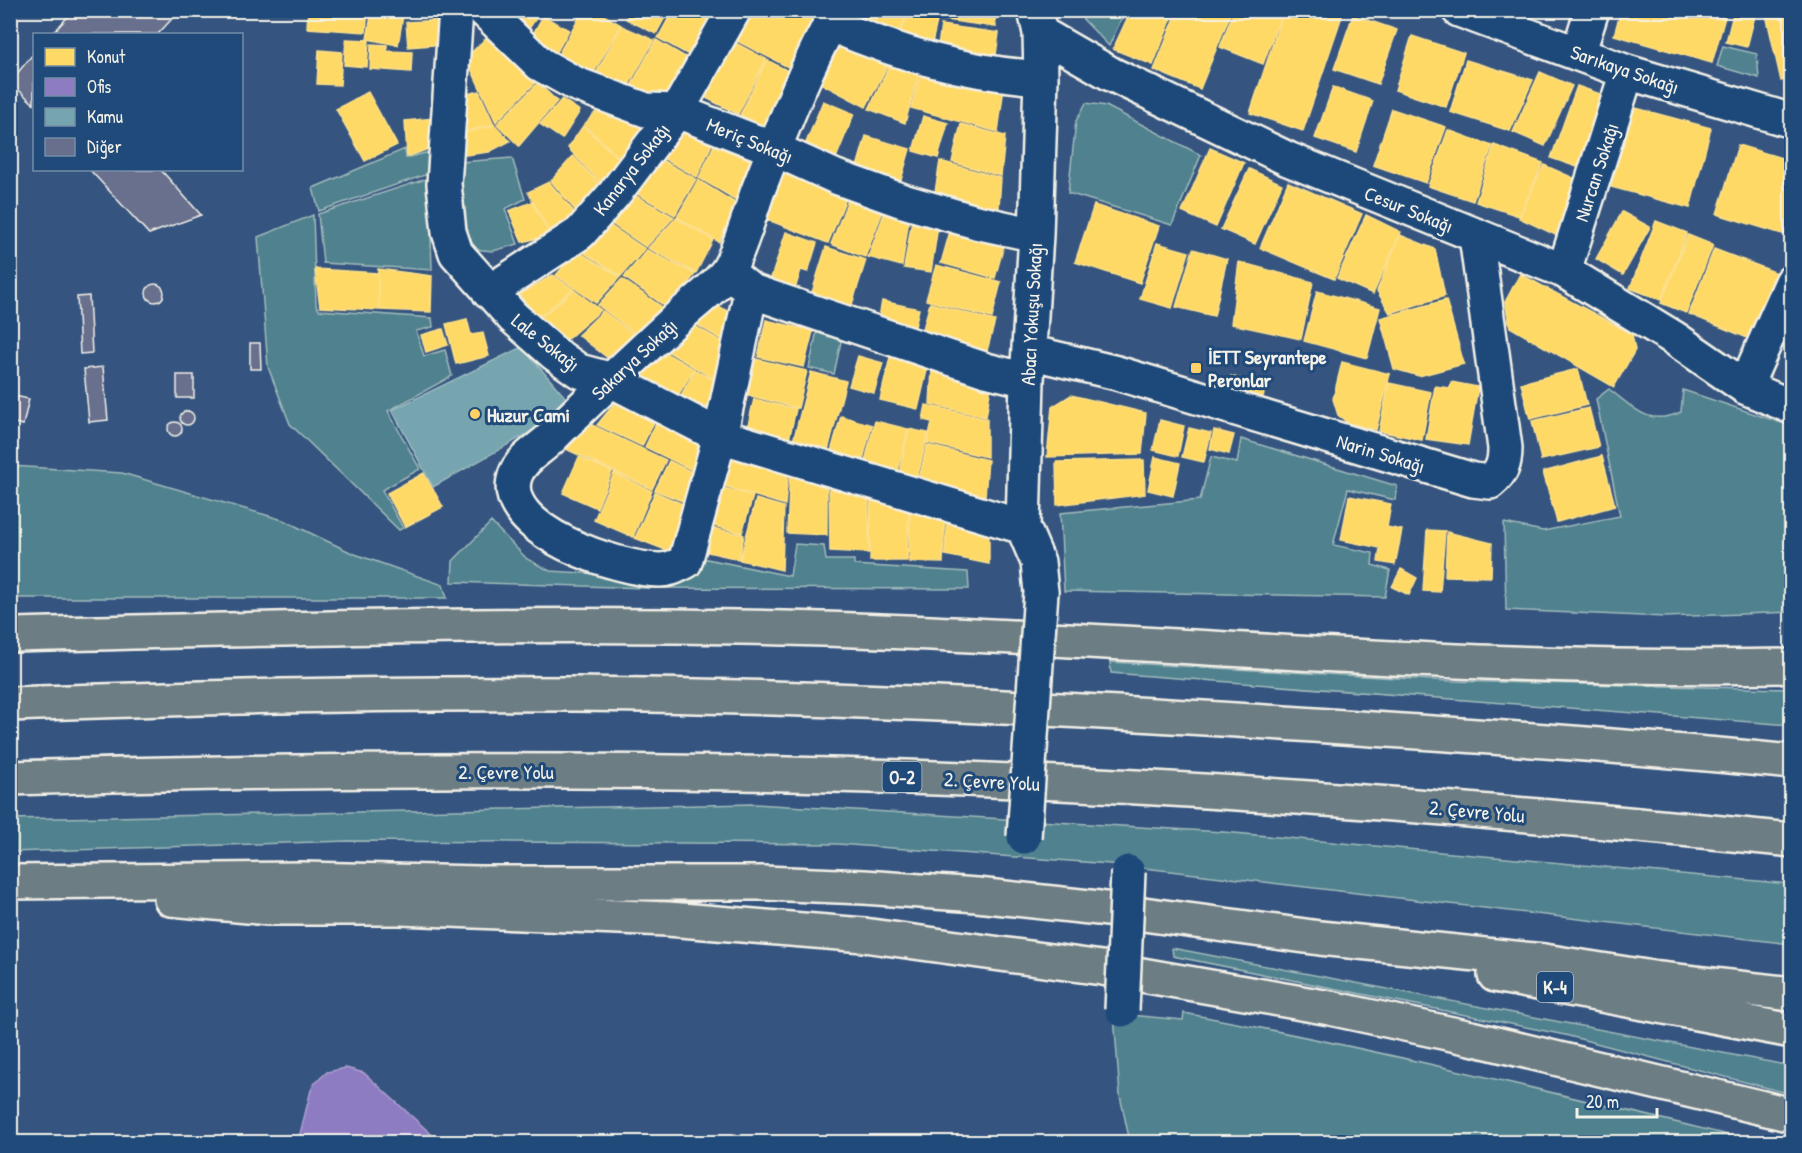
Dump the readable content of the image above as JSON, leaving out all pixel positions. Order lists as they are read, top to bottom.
{
  "streets": {
    "highway": ["2. Çevre Yolu", "O-2", "K-4"],
    "street": [
      "Sarıkaya Sokağı",
      "Meriç Sokağı",
      "Kanarya Sokağı",
      "Nurcan Sokağı",
      "Cesur Sokağı",
      "Abacı Yokuşu Sokağı",
      "Lale Sokağı",
      "Sakarya Sokağı",
      "Narin Sokağı"
    ]
  },
  "crossings": [
    ["Sarıkaya Sokağı", "Nurcan Sokağı"],
    ["Meriç Sokağı", "Kanarya Sokağı"],
    ["Meriç Sokağı", "Abacı Yokuşu Sokağı"],
    ["Meriç Sokağı", "Sakarya Sokağı"],
    ["Kanarya Sokağı", "Lale Sokağı"],
    ["Nurcan Sokağı", "Cesur Sokağı"],
    ["Cesur Sokağı", "Abacı Yokuşu Sokağı"],
    ["Cesur Sokağı", "Narin Sokağı"],
    ["Abacı Yokuşu Sokağı", "Lale Sokağı"],
    ["Abacı Yokuşu Sokağı", "Narin Sokağı"],
    ["Lale Sokağı", "Sakarya Sokağı"]
  ],
  "places": {
    "transit": ["İETT Seyrantepe Peronlar"],
    "other": ["Huzur Cami"]
  },
  "legend": [
    "Konut",
    "Ofis",
    "Kamu",
    "Diğer"
  ],
  "scale_bar": "20 m"
}
